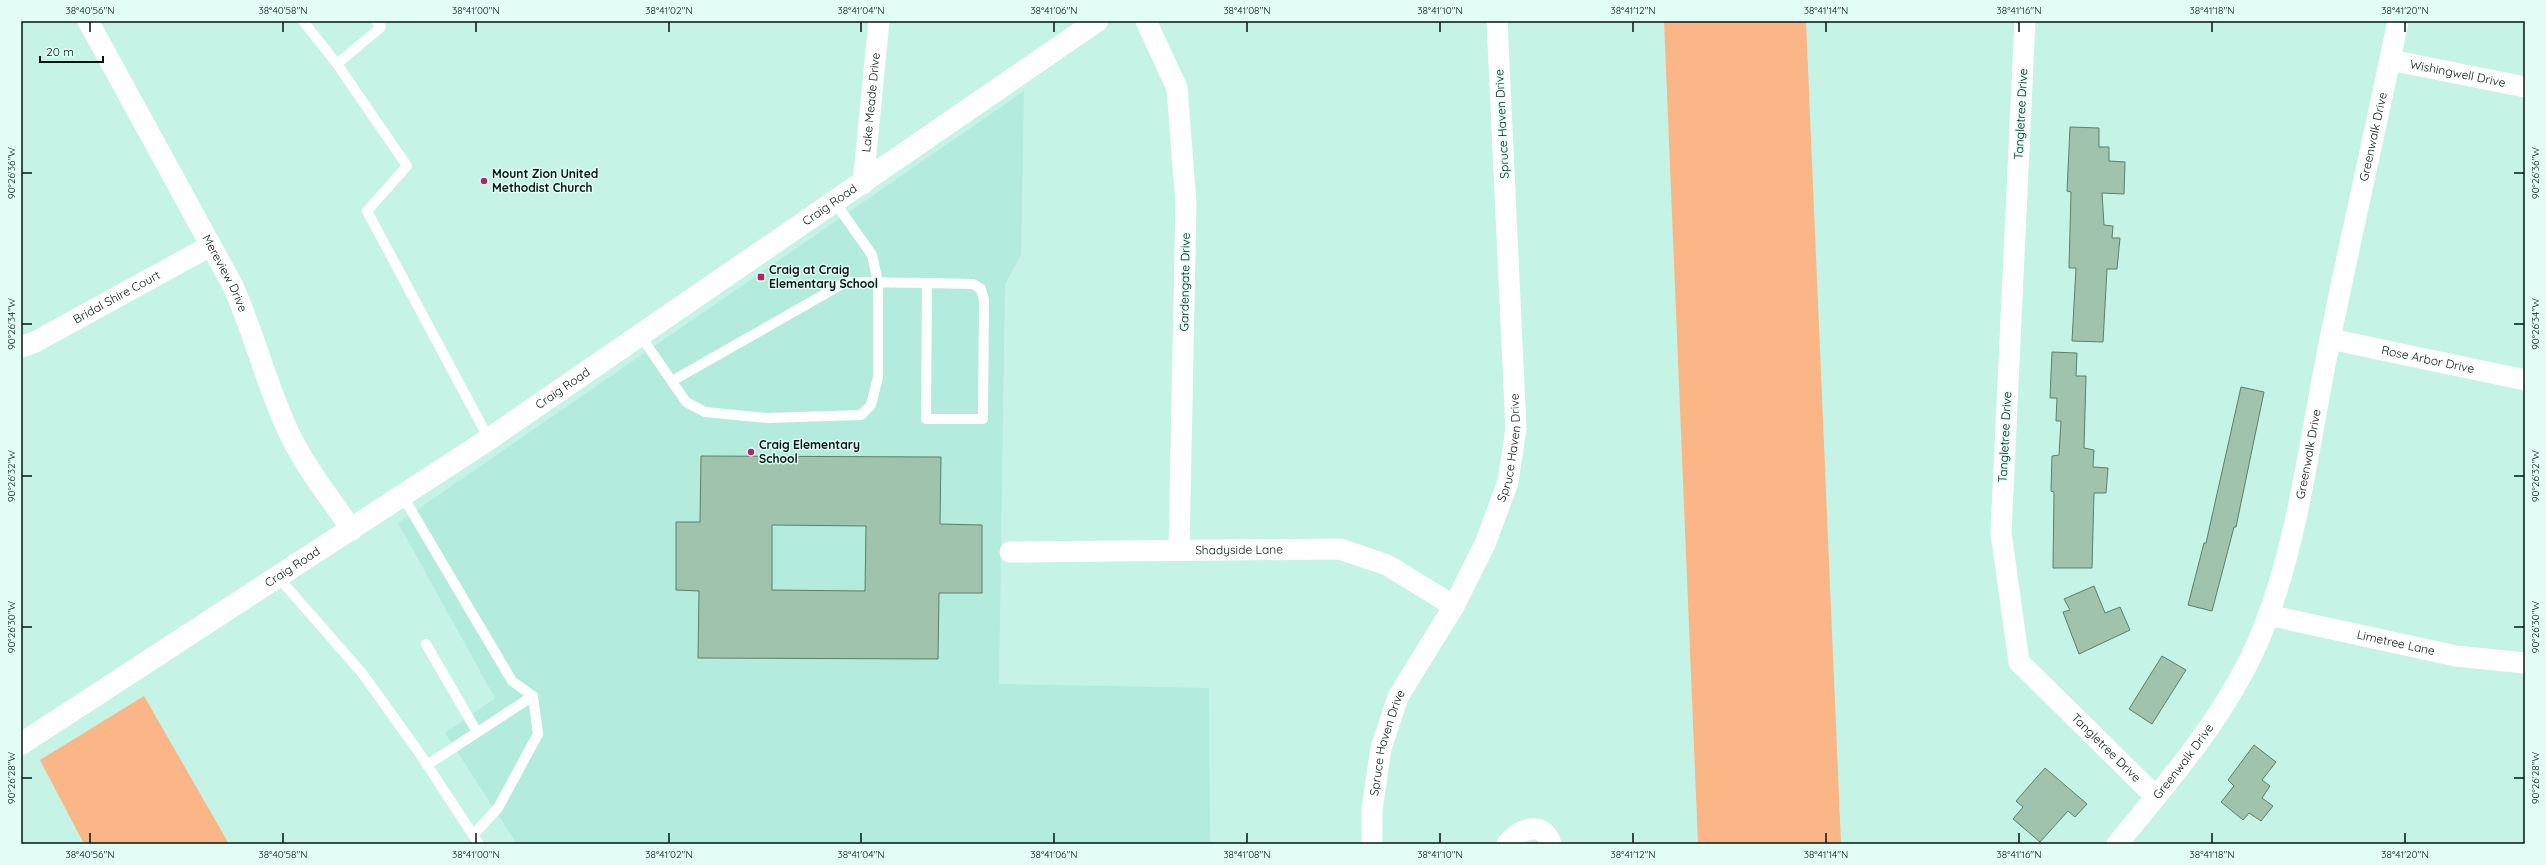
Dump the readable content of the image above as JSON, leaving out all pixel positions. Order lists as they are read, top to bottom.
{
  "streets": {
    "main road": ["Craig Road"],
    "street": [
      "Wishingwell Drive",
      "Lake Meade Drive",
      "Tangletree Drive",
      "Spruce Haven Drive",
      "Greenwalk Drive",
      "Mereview Drive",
      "Gardengate Drive",
      "Bridal Shire Court",
      "Rose Arbor Drive",
      "Shadyside Lane",
      "Limetree Lane"
    ]
  },
  "crossings": [
    ["Wishingwell Drive", "Greenwalk Drive"],
    ["Lake Meade Drive", "Craig Road"],
    ["Tangletree Drive", "Greenwalk Drive"],
    ["Spruce Haven Drive", "Shadyside Lane"],
    ["Greenwalk Drive", "Rose Arbor Drive"],
    ["Greenwalk Drive", "Limetree Lane"],
    ["Craig Road", "Mereview Drive"],
    ["Mereview Drive", "Bridal Shire Court"],
    ["Gardengate Drive", "Shadyside Lane"]
  ],
  "places": {
    "other": ["Mount Zion United Methodist Church", "Craig Elementary School"],
    "transit": ["Craig at Craig Elementary School"]
  },
  "scale_bar": "20 m",
  "coordinates": [
    "38°40'56\"N",
    "38°40'58\"N",
    "38°41'00\"N",
    "38°41'02\"N",
    "38°41'04\"N",
    "38°41'06\"N",
    "38°41'08\"N",
    "38°41'10\"N",
    "38°41'12\"N",
    "38°41'14\"N",
    "38°41'16\"N",
    "38°41'18\"N",
    "38°41'20\"N",
    "90°26'36\"W",
    "90°26'34\"W",
    "90°26'32\"W",
    "90°26'30\"W",
    "90°26'28\"W"
  ]
}
